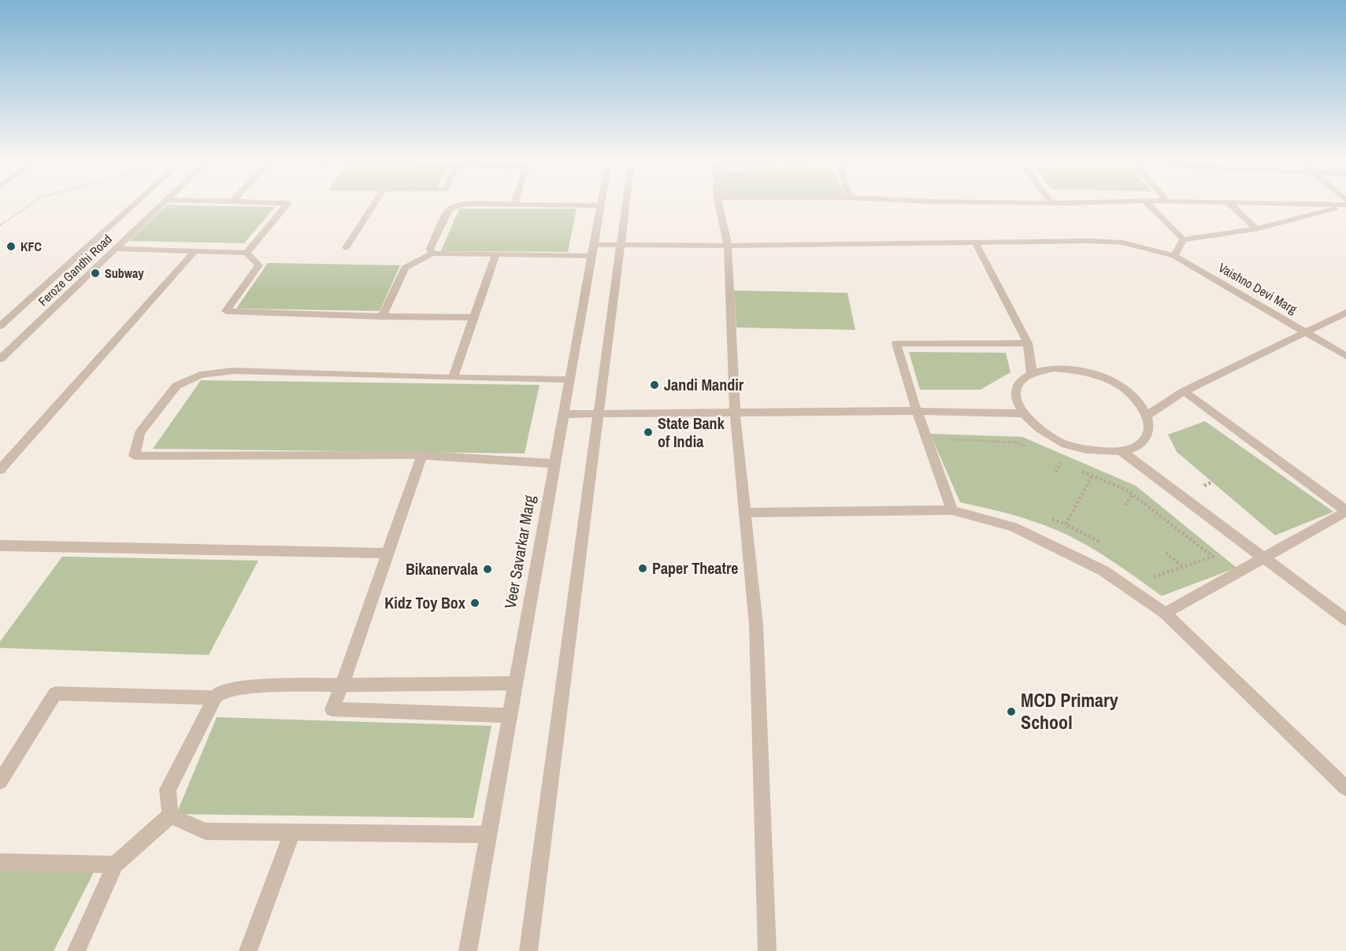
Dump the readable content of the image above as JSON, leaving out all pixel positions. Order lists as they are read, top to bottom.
{
  "streets": {
    "street": ["Feroze Gandhi Road", "Vaishno Devi Marg", "Veer Savarkar Marg"]
  },
  "crossings": [
    ["Vaishno Devi Marg", "Veer Savarkar Marg"]
  ],
  "places": [
    "KFC",
    "Subway",
    "Jandi Mandir",
    "State Bank of India",
    "Paper Theatre",
    "Bikanervala",
    "Kidz Toy Box",
    "MCD Primary School"
  ]
}
